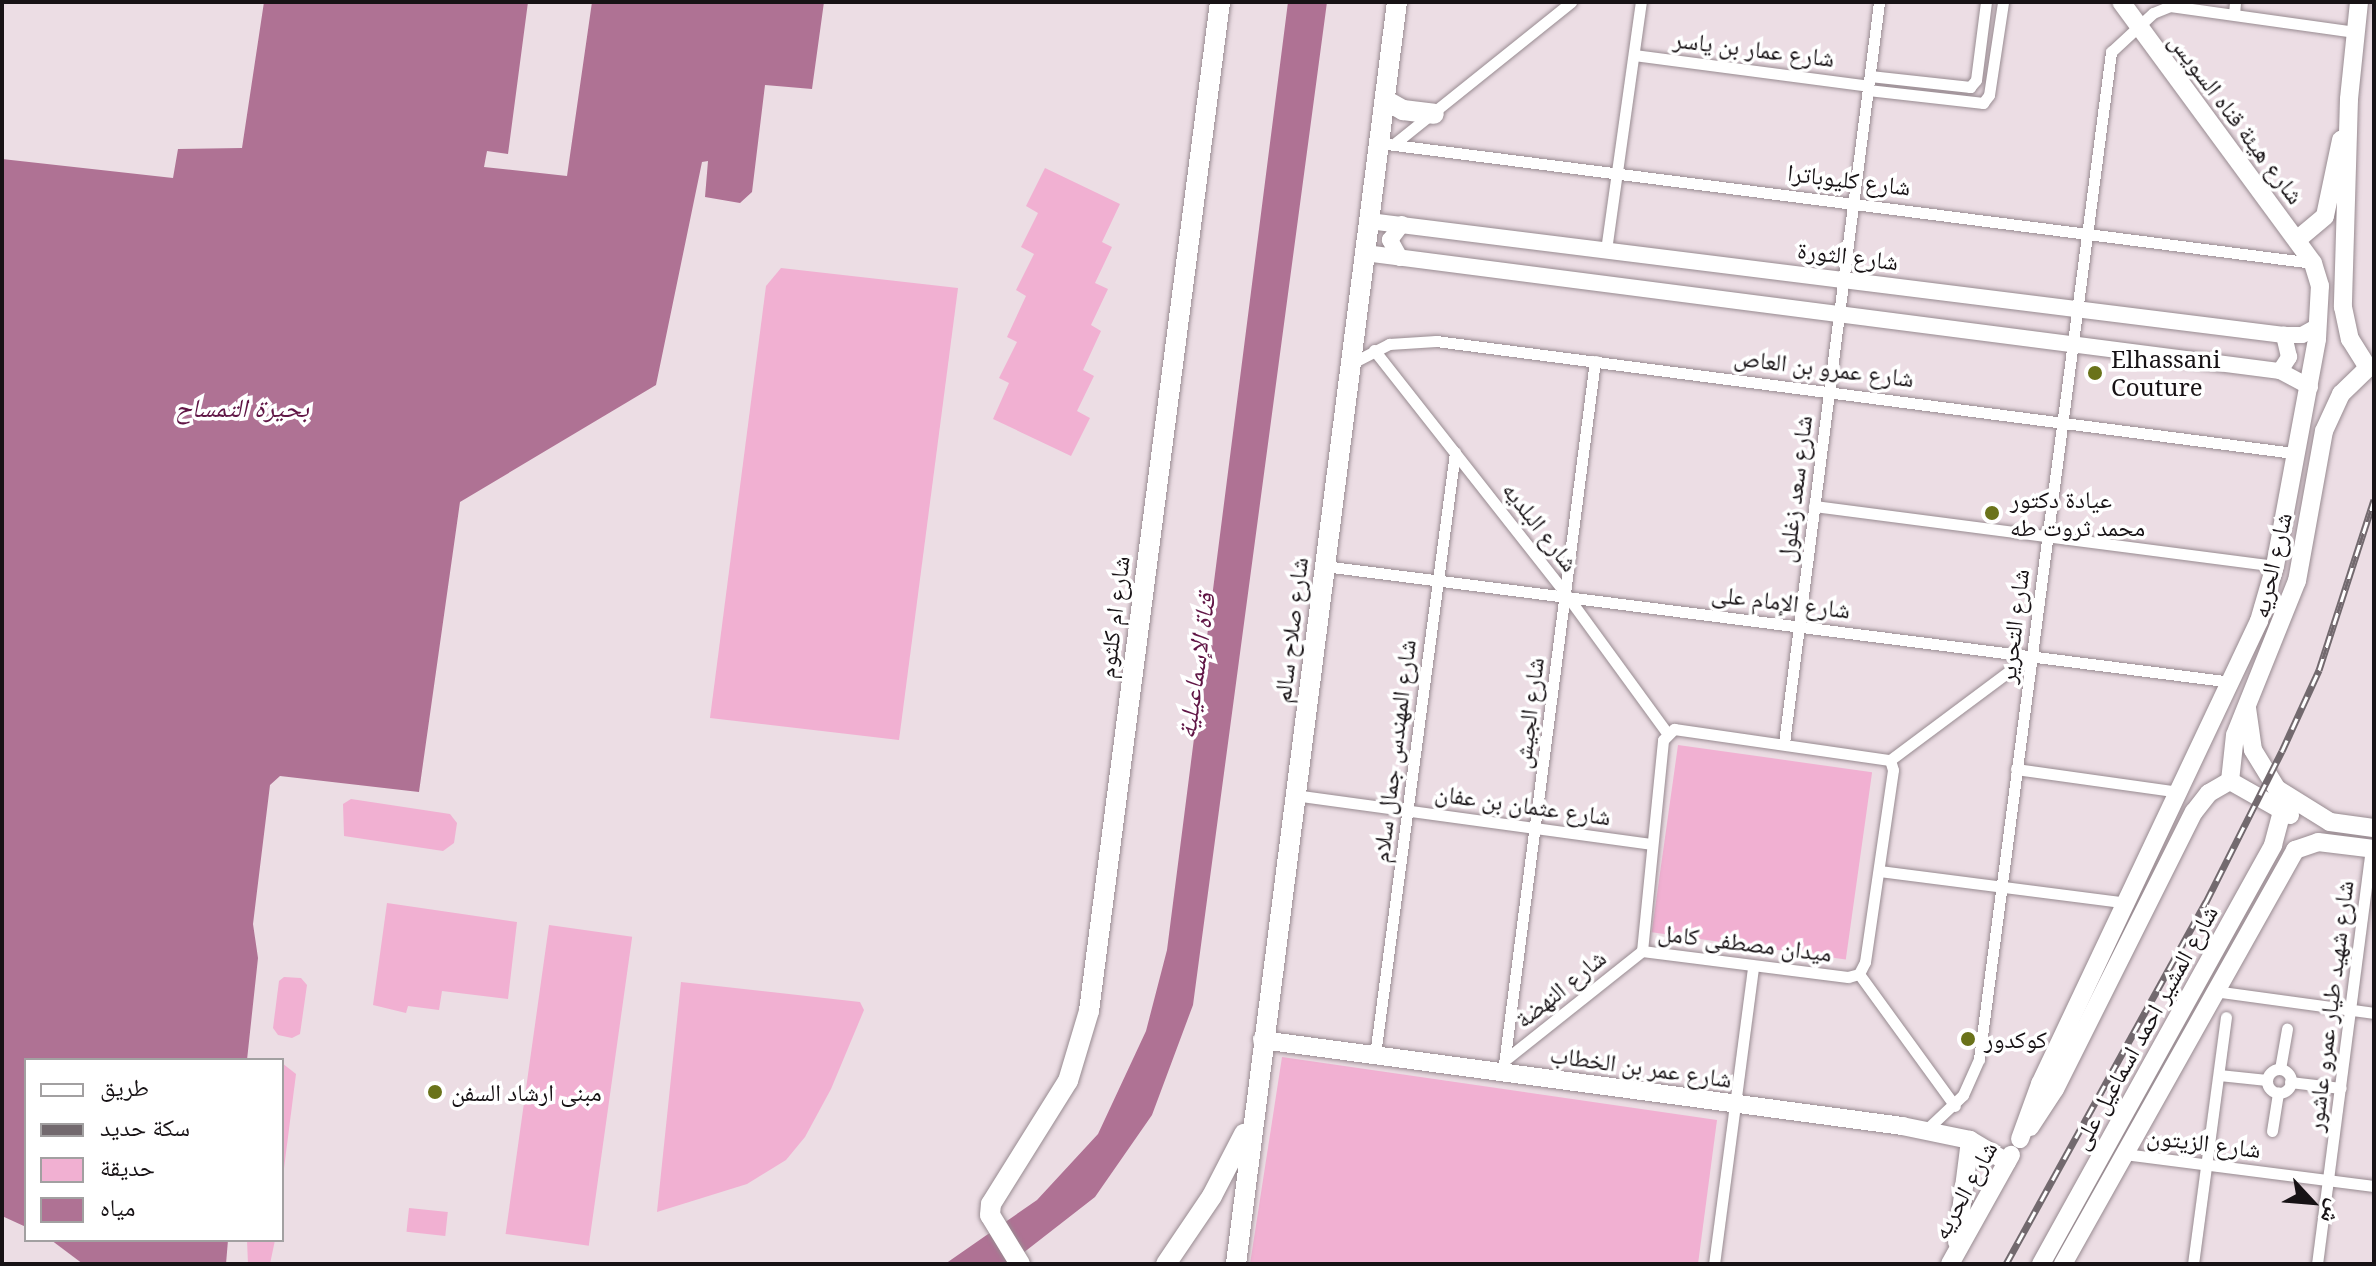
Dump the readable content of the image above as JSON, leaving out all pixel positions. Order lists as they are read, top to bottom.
{
  "streets": {
    "highway": ["شارع ام كلثوم", "شارع صلاح سالم"],
    "main road": [
      "شارع هيئة قناه السويس",
      "شارع الحريه",
      "شارع المشير احمد اسماعيل على",
      "شارع عمر بن الخطاب"
    ],
    "street": [
      "شارع عمار بن ياسر",
      "شارع كليوباترا",
      "شارع الثورة",
      "شارع عمرو بن العاص",
      "شارع سعد زغلول",
      "شارع البلديه",
      "شارع الإمام على",
      "شارع التحرير",
      "شارع الجيش",
      "شارع المهندس جمال سلام",
      "شارع عثمان بن عفان",
      "ميدان مصطفى كامل",
      "شارع النهضة",
      "شارع شهيد طيار عمرو عاشور",
      "شارع الزيتون"
    ]
  },
  "crossings": [
    ["شارع عمار بن ياسر", "شارع سعد زغلول"],
    ["شارع هيئة قناه السويس", "شارع كليوباترا"],
    ["شارع هيئة قناه السويس", "شارع الحريه"],
    ["شارع هيئة قناه السويس", "شارع التحرير"],
    ["شارع كليوباترا", "شارع سعد زغلول"],
    ["شارع كليوباترا", "شارع الحريه"],
    ["شارع كليوباترا", "شارع التحرير"],
    ["شارع كليوباترا", "شارع صلاح سالم"],
    ["شارع الثورة", "شارع سعد زغلول"],
    ["شارع الثورة", "شارع الحريه"],
    ["شارع الثورة", "شارع التحرير"],
    ["شارع الثورة", "شارع صلاح سالم"],
    ["شارع عمرو بن العاص", "شارع سعد زغلول"],
    ["شارع عمرو بن العاص", "شارع البلديه"],
    ["شارع عمرو بن العاص", "شارع الحريه"],
    ["شارع عمرو بن العاص", "شارع التحرير"],
    ["شارع عمرو بن العاص", "شارع صلاح سالم"],
    ["شارع عمرو بن العاص", "شارع الجيش"],
    ["شارع سعد زغلول", "شارع الإمام على"],
    ["شارع البلديه", "شارع الإمام على"],
    ["شارع البلديه", "شارع الجيش"],
    ["شارع البلديه", "شارع المهندس جمال سلام"],
    ["شارع البلديه", "ميدان مصطفى كامل"],
    ["شارع الحريه", "شارع الإمام على"],
    ["شارع الحريه", "شارع التحرير"],
    ["شارع الحريه", "شارع عمر بن الخطاب"],
    ["شارع الإمام على", "شارع التحرير"],
    ["شارع الإمام على", "شارع صلاح سالم"],
    ["شارع الإمام على", "شارع الجيش"],
    ["شارع الإمام على", "شارع المهندس جمال سلام"],
    ["شارع التحرير", "شارع عمر بن الخطاب"],
    ["شارع صلاح سالم", "شارع عثمان بن عفان"],
    ["شارع صلاح سالم", "شارع عمر بن الخطاب"],
    ["شارع الجيش", "شارع عثمان بن عفان"],
    ["شارع الجيش", "شارع النهضة"],
    ["شارع الجيش", "شارع عمر بن الخطاب"],
    ["شارع المهندس جمال سلام", "شارع عثمان بن عفان"],
    ["شارع المهندس جمال سلام", "شارع عمر بن الخطاب"],
    ["شارع عثمان بن عفان", "ميدان مصطفى كامل"],
    ["ميدان مصطفى كامل", "شارع النهضة"],
    ["شارع النهضة", "شارع عمر بن الخطاب"],
    ["شارع شهيد طيار عمرو عاشور", "شارع المشير احمد اسماعيل على"],
    ["شارع شهيد طيار عمرو عاشور", "شارع الزيتون"],
    ["شارع المشير احمد اسماعيل على", "شارع الزيتون"]
  ],
  "water": ["بحيرة التمساح", "قناة الإسماعيلية"],
  "places": [
    "Elhassani Couture",
    "عيادة دكتور محمد ثروت طه",
    "كوكدور",
    "مبنى ارشاد السفن"
  ],
  "legend": [
    "طريق",
    "سكة حديد",
    "حديقة",
    "مياه"
  ],
  "north": "bottom right"
}
